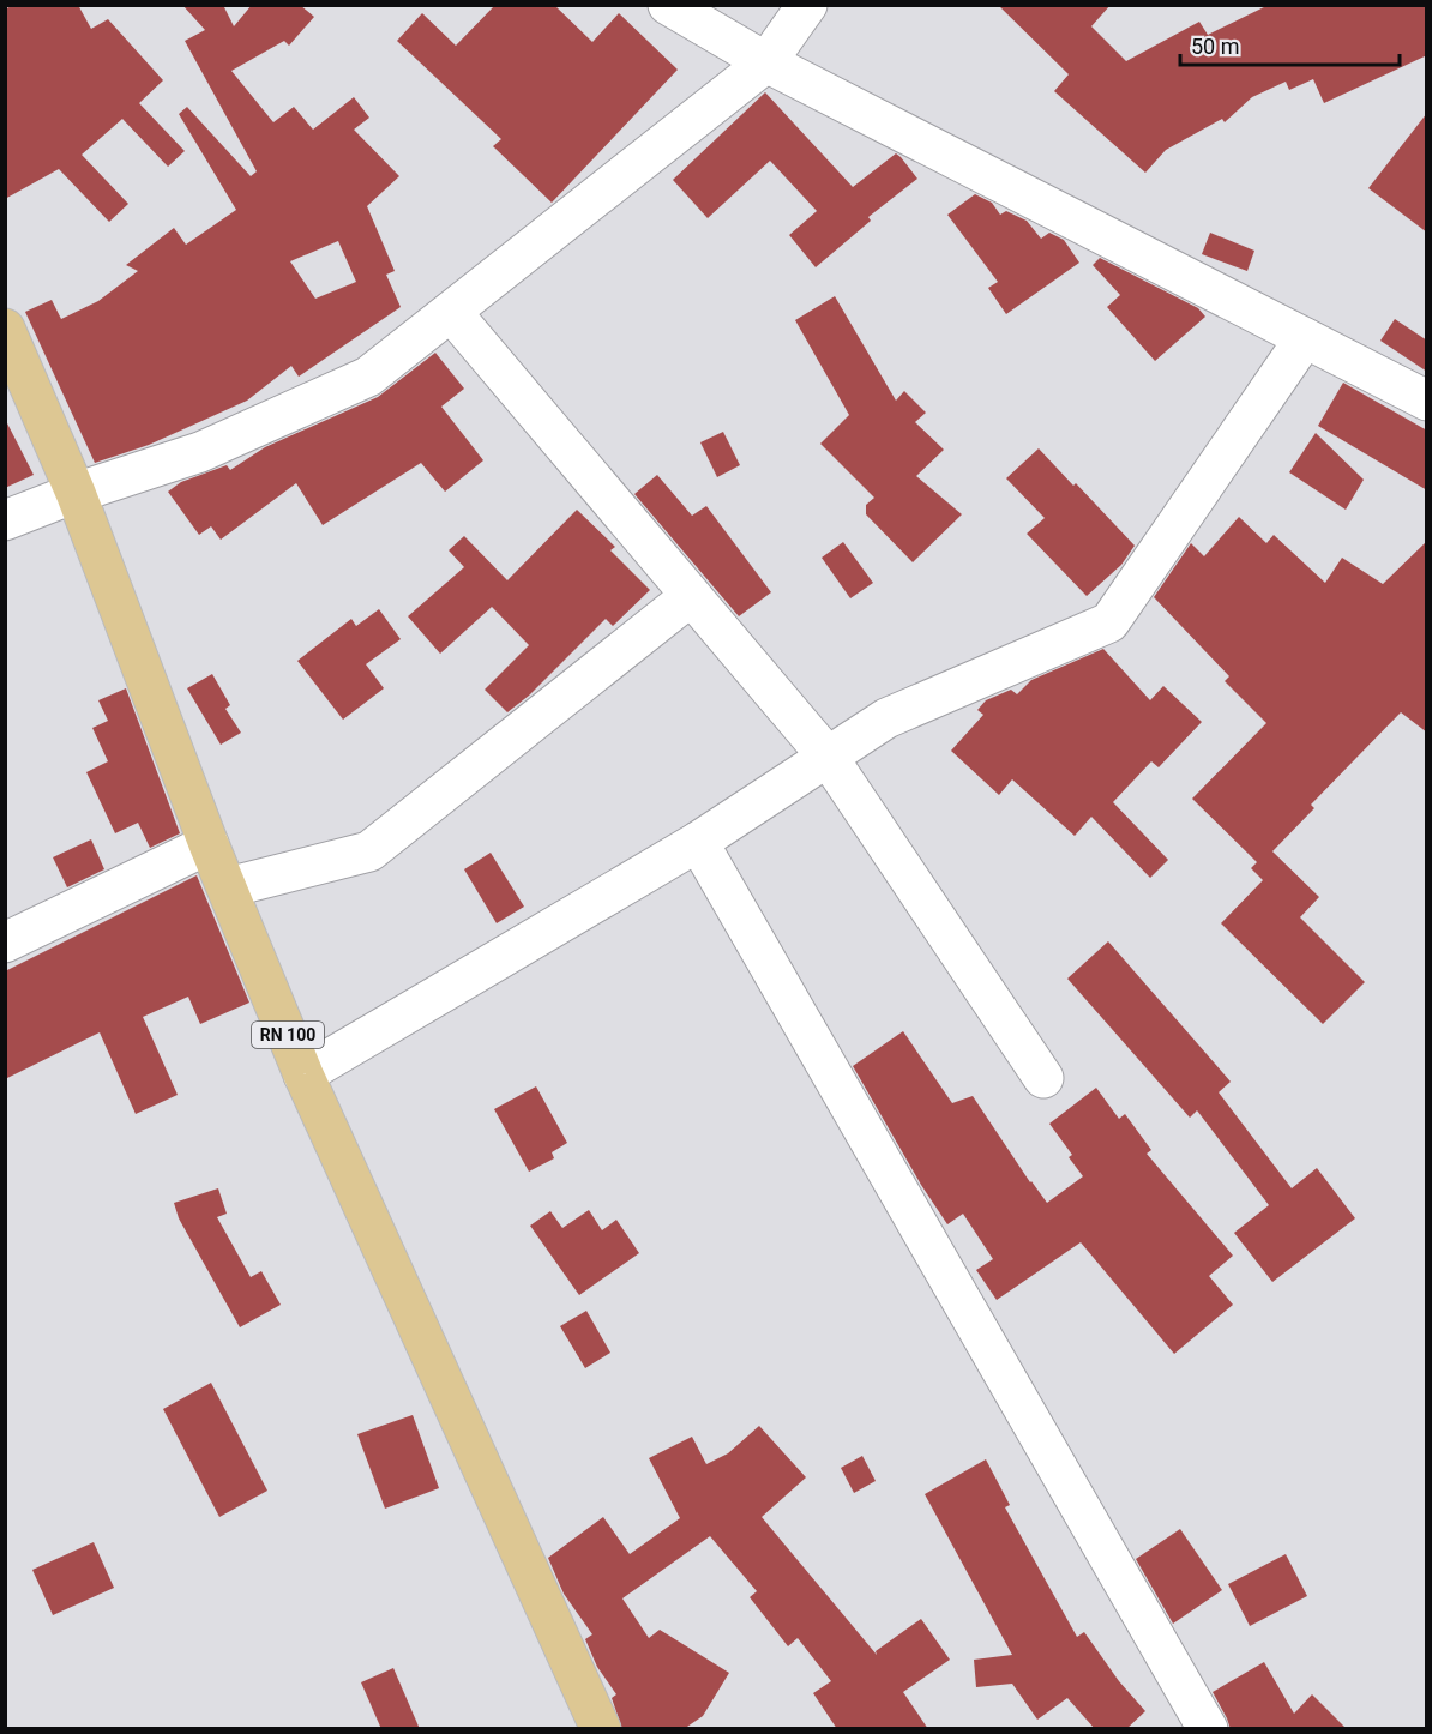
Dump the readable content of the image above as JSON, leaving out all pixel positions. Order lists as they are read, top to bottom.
{
  "streets": {
    "main road": ["RN 100"]
  },
  "scale_bar": "50 m"
}
